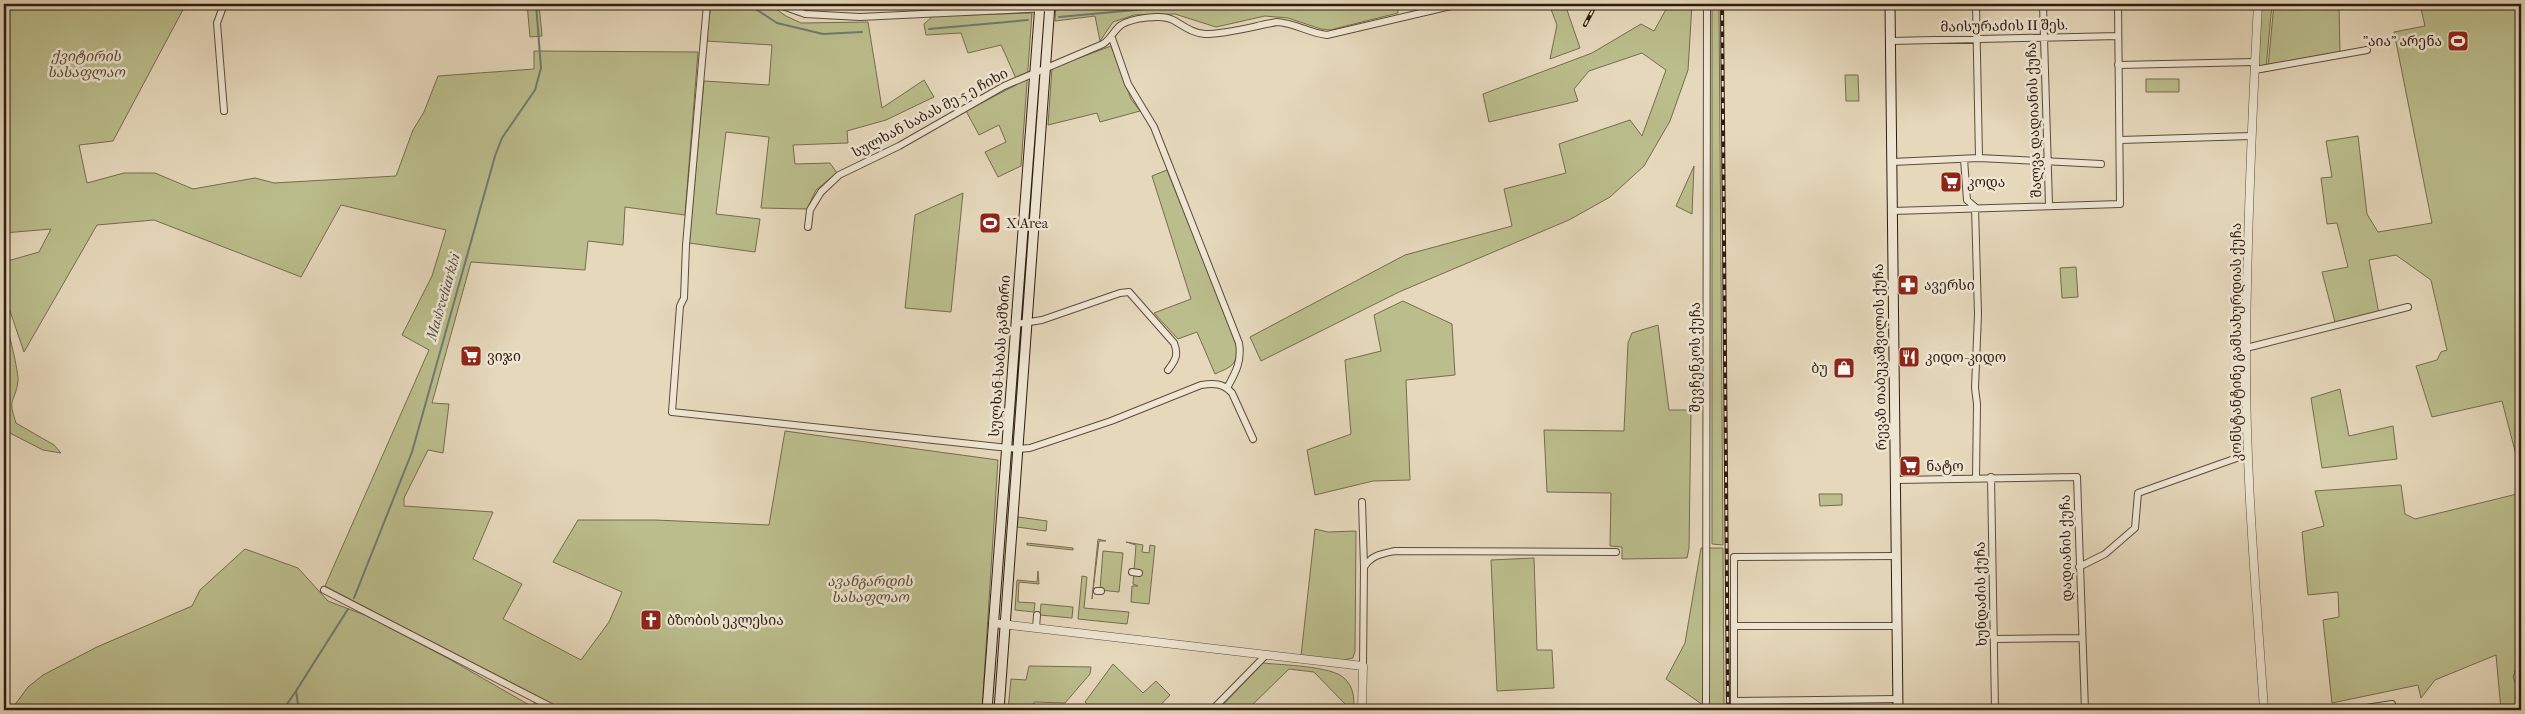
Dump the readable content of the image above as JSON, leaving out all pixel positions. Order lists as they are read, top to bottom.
{
  "streets": {
    "main road": ["სულხან-საბას გამზირი", "რევაზ თაბუკაშვილის ქუჩა"],
    "street": [
      "მაისურაძის II შეს.",
      "სულხან საბას მე-5 ე ჩიხი",
      "შალვა დადიანის ქუჩა",
      "კონსტანტინე გამსახურდიას ქუჩა",
      "შევჩენკოს ქუჩა",
      "დადიანის ქუჩა",
      "ხუნდაძის ქუჩა"
    ]
  },
  "crossings": [
    ["მაისურაძის II შეს.", "შალვა დადიანის ქუჩა"],
    ["მაისურაძის II შეს.", "რევაზ თაბუკაშვილის ქუჩა"],
    ["სულხან საბას მე-5 ე ჩიხი", "სულხან-საბას გამზირი"],
    ["რევაზ თაბუკაშვილის ქუჩა", "დადიანის ქუჩა"],
    ["დადიანის ქუჩა", "ხუნდაძის ქუჩა"]
  ],
  "water": ["Mashveliarkhi"],
  "parks": ["ქვიტირის სასაფლაო", "ავანგარდის სასაფლაო"],
  "places": {
    "sports": ["\"აია\" არენა", "X Area"],
    "supermarket": ["კოდა", "ვიჯი", "ნატო"],
    "pharmacy": ["ავერსი"],
    "restaurant": ["კიდო-კიდო"],
    "shop": ["ბუ"],
    "church": ["ბზობის ეკლესია"]
  }
}
